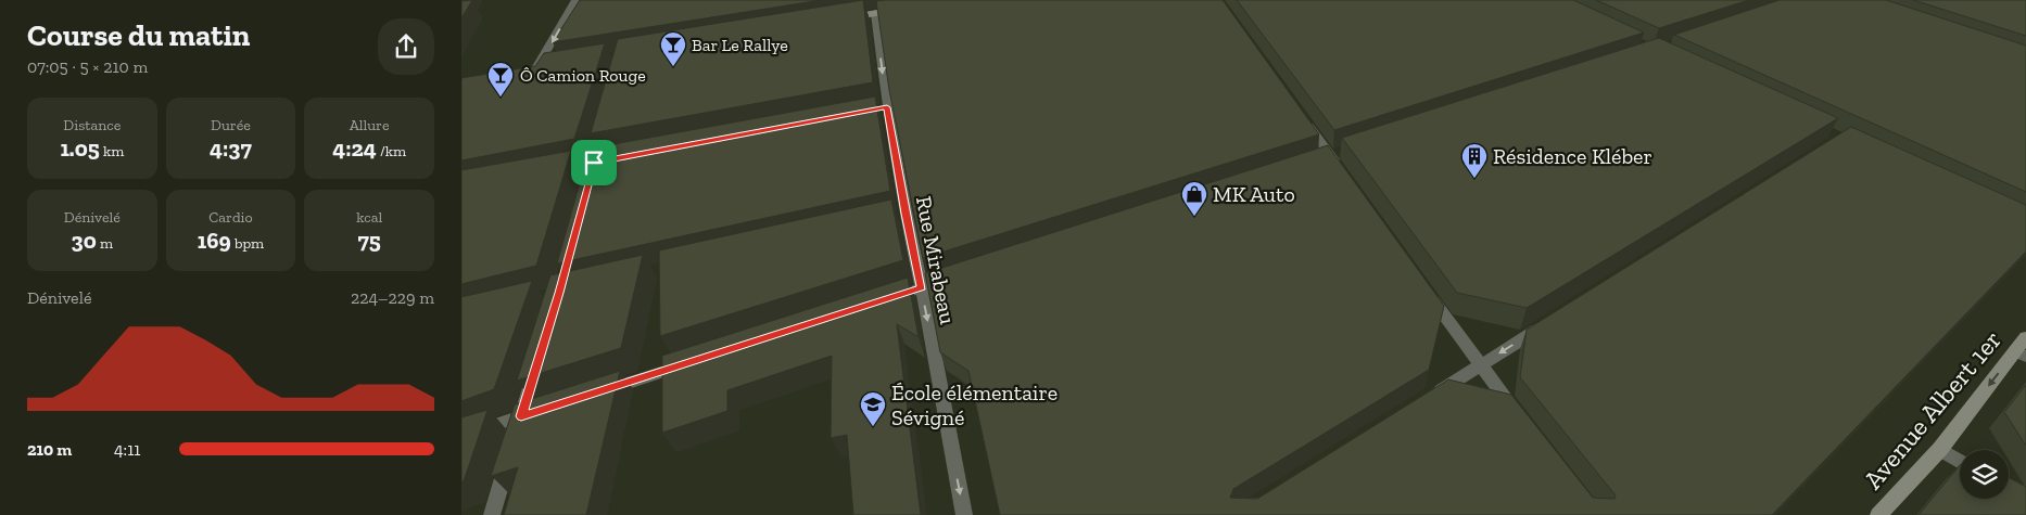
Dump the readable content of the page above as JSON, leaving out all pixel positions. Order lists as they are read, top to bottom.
{
  "streets": {
    "main road": ["Avenue Albert 1er"],
    "street": ["Rue Mirabeau"]
  },
  "one_way": ["Rue Mirabeau", "Avenue Albert 1er"],
  "places": {
    "bar": ["Bar Le Rallye", "Ô Camion Rouge"],
    "building": ["Résidence Kléber"],
    "shop": ["MK Auto"],
    "school or university": ["École élémentaire Sévigné"]
  },
  "page": {
    "heading": ["Course du matin", "07:05 · 5 × 210 m"],
    "stats": [
      ["Distance", "1.05 km"],
      ["Durée", "4:37"],
      ["Allure", "4:24 /km"],
      ["Dénivelé", "30 m"],
      ["Cardio", "169 bpm"],
      ["kcal", "75"]
    ],
    "chart": ["Dénivelé", "224–229 m"],
    "list": [
      {
        "name": "210 m",
        "note": "4:11"
      }
    ]
  }
}
